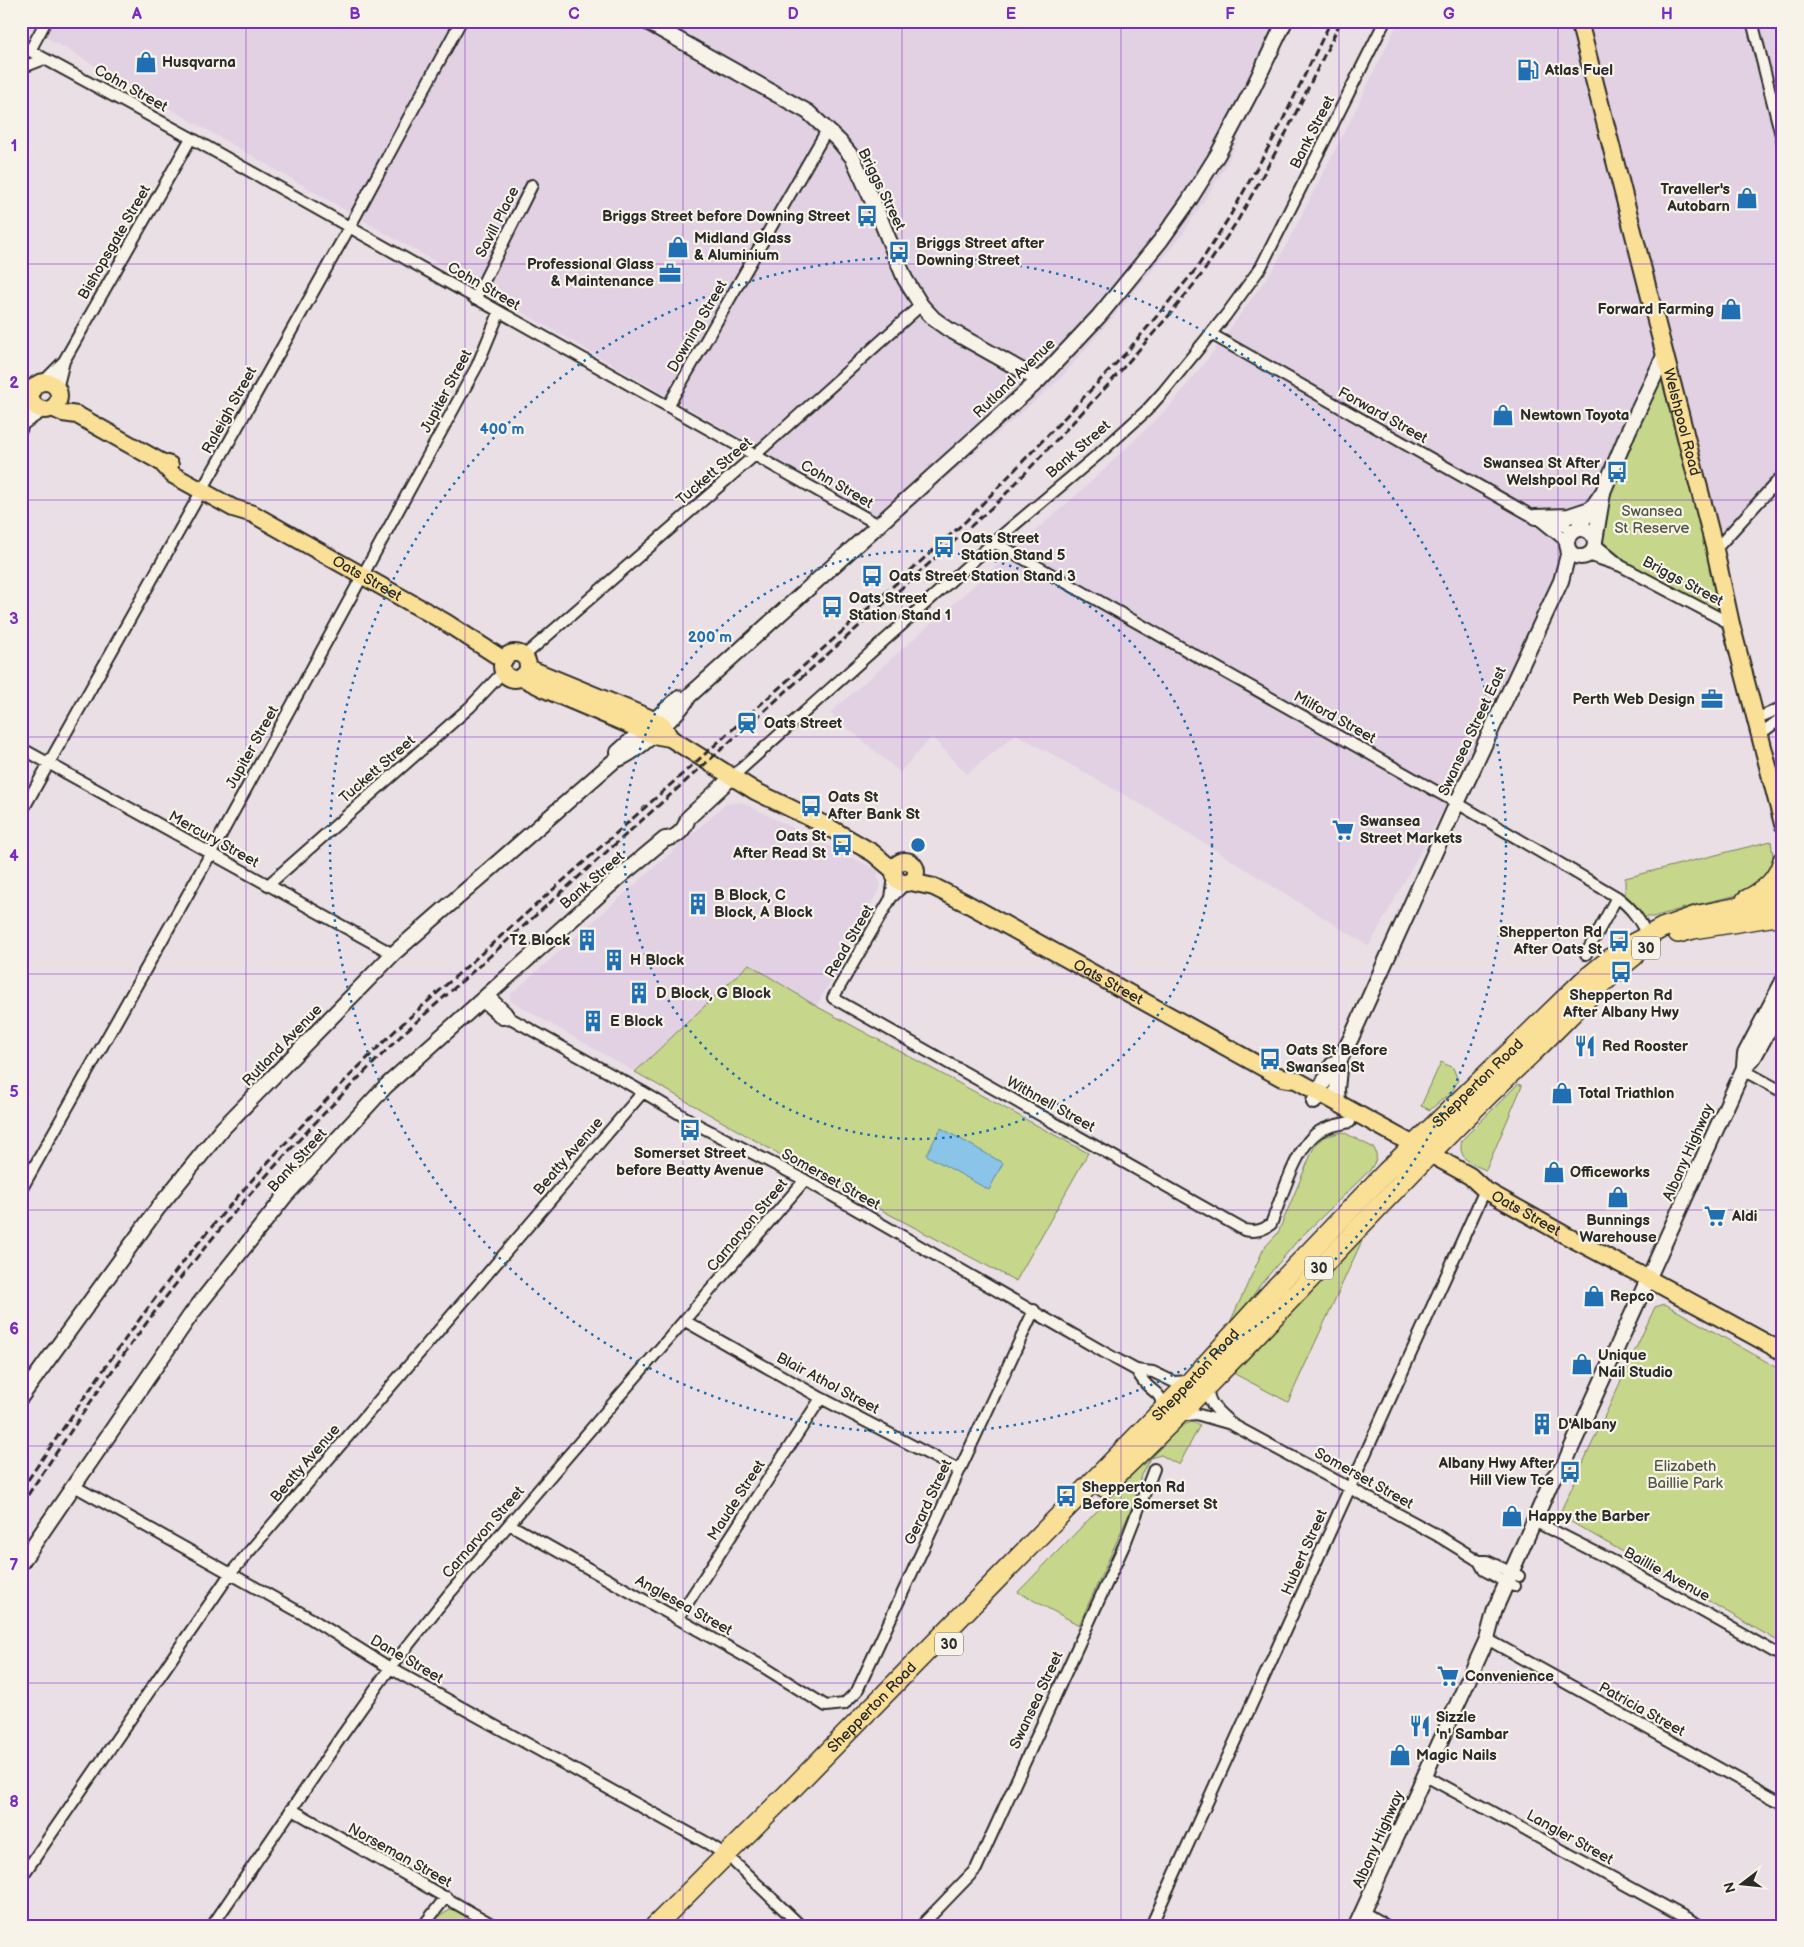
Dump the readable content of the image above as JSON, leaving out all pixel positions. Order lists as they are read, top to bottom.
{
  "streets": {
    "highway": ["30", "Shepperton Road"],
    "main road": ["Welshpool Road", "Oats Street"],
    "street": [
      "Cohn Street",
      "Bank Street",
      "Briggs Street",
      "Savill Place",
      "Bishopsgate Street",
      "Downing Street",
      "Rutland Avenue",
      "Jupiter Street",
      "Raleigh Street",
      "Forward Street",
      "Tuckett Street",
      "Milford Street",
      "Swansea Street East",
      "Mercury Street",
      "Read Street",
      "Withnell Street",
      "Albany Highway",
      "Beatty Avenue",
      "Somerset Street",
      "Carnarvon Street",
      "Blair Athol Street",
      "Maude Street",
      "Gerard Street",
      "Hubert Street",
      "Baillie Avenue",
      "Anglesea Street",
      "Dane Street",
      "Swansea Street",
      "Patricia Street",
      "Langler Street",
      "Norseman Street"
    ]
  },
  "crossings": [
    ["Cohn Street", "Savill Place"],
    ["Cohn Street", "Bishopsgate Street"],
    ["Cohn Street", "Downing Street"],
    ["Cohn Street", "Rutland Avenue"],
    ["Cohn Street", "Jupiter Street"],
    ["Cohn Street", "Raleigh Street"],
    ["Cohn Street", "Tuckett Street"],
    ["Bank Street", "Forward Street"],
    ["Bank Street", "Oats Street"],
    ["Bank Street", "Milford Street"],
    ["Bank Street", "Somerset Street"],
    ["Bank Street", "Dane Street"],
    ["Briggs Street", "Downing Street"],
    ["Briggs Street", "Rutland Avenue"],
    ["Briggs Street", "Forward Street"],
    ["Briggs Street", "Welshpool Road"],
    ["Briggs Street", "Tuckett Street"],
    ["Briggs Street", "Swansea Street East"],
    ["Bishopsgate Street", "Oats Street"],
    ["Rutland Avenue", "Oats Street"],
    ["Rutland Avenue", "Mercury Street"],
    ["Jupiter Street", "Oats Street"],
    ["Jupiter Street", "Mercury Street"],
    ["Raleigh Street", "Oats Street"],
    ["Raleigh Street", "Mercury Street"],
    ["Forward Street", "Swansea Street East"],
    ["Welshpool Road", "Swansea Street East"],
    ["Tuckett Street", "Oats Street"],
    ["Tuckett Street", "Mercury Street"],
    ["Oats Street", "Swansea Street East"],
    ["Oats Street", "Read Street"],
    ["Oats Street", "Shepperton Road"],
    ["Oats Street", "Withnell Street"],
    ["Oats Street", "Albany Highway"],
    ["Oats Street", "Hubert Street"],
    ["Milford Street", "Swansea Street East"],
    ["Milford Street", "Shepperton Road"],
    ["Read Street", "Withnell Street"],
    ["Shepperton Road", "Somerset Street"],
    ["Shepperton Road", "Dane Street"],
    ["Albany Highway", "Somerset Street"],
    ["Albany Highway", "Baillie Avenue"],
    ["Albany Highway", "Patricia Street"],
    ["Albany Highway", "Langler Street"],
    ["Beatty Avenue", "Somerset Street"],
    ["Beatty Avenue", "Dane Street"],
    ["Somerset Street", "Carnarvon Street"],
    ["Somerset Street", "Gerard Street"],
    ["Somerset Street", "Hubert Street"],
    ["Carnarvon Street", "Blair Athol Street"],
    ["Carnarvon Street", "Anglesea Street"],
    ["Carnarvon Street", "Dane Street"],
    ["Carnarvon Street", "Norseman Street"],
    ["Blair Athol Street", "Maude Street"],
    ["Blair Athol Street", "Gerard Street"],
    ["Maude Street", "Anglesea Street"],
    ["Gerard Street", "Anglesea Street"]
  ],
  "parks": ["Swansea St Reserve", "Elizabeth Baillie Park"],
  "places": {
    "shop": [
      "Husqvarna",
      "Traveller's Autobarn",
      "Midland Glass & Aluminium",
      "Forward Farming",
      "Newtown Toyota",
      "Total Triathlon",
      "Officeworks",
      "Bunnings Warehouse",
      "Repco",
      "Unique Nail Studio",
      "Happy the Barber",
      "Magic Nails"
    ],
    "fuel station": ["Atlas Fuel"],
    "bus stop": [
      "Briggs Street before Downing Street",
      "Briggs Street after Downing Street",
      "Swansea St After Welshpool Rd",
      "Oats Street Station Stand 5",
      "Oats Street Station Stand 3",
      "Oats Street Station Stand 1",
      "Oats St After Bank St",
      "Oats St After Read St",
      "Shepperton Rd After Oats St",
      "Shepperton Rd After Albany Hwy",
      "Oats St Before Swansea St",
      "Somerset Street before Beatty Avenue",
      "Albany Hwy After Hill View Tce",
      "Shepperton Rd Before Somerset St"
    ],
    "office": ["Professional Glass & Maintenance", "Perth Web Design"],
    "station": ["Oats Street"],
    "supermarket": ["Swansea Street Markets", "Aldi", "Convenience"],
    "building": [
      "B Block, C Block, A Block",
      "T2 Block",
      "H Block",
      "D Block, G Block",
      "E Block",
      "D'Albany"
    ],
    "restaurant": ["Red Rooster", "Sizzle 'n' Sambar"]
  },
  "north": "left",
  "grid": {
    "columns": [
      "A",
      "B",
      "C",
      "D",
      "E",
      "F",
      "G",
      "H"
    ],
    "rows": [
      "1",
      "2",
      "3",
      "4",
      "5",
      "6",
      "7",
      "8"
    ]
  },
  "rings": ["400 m", "200 m"]
}
